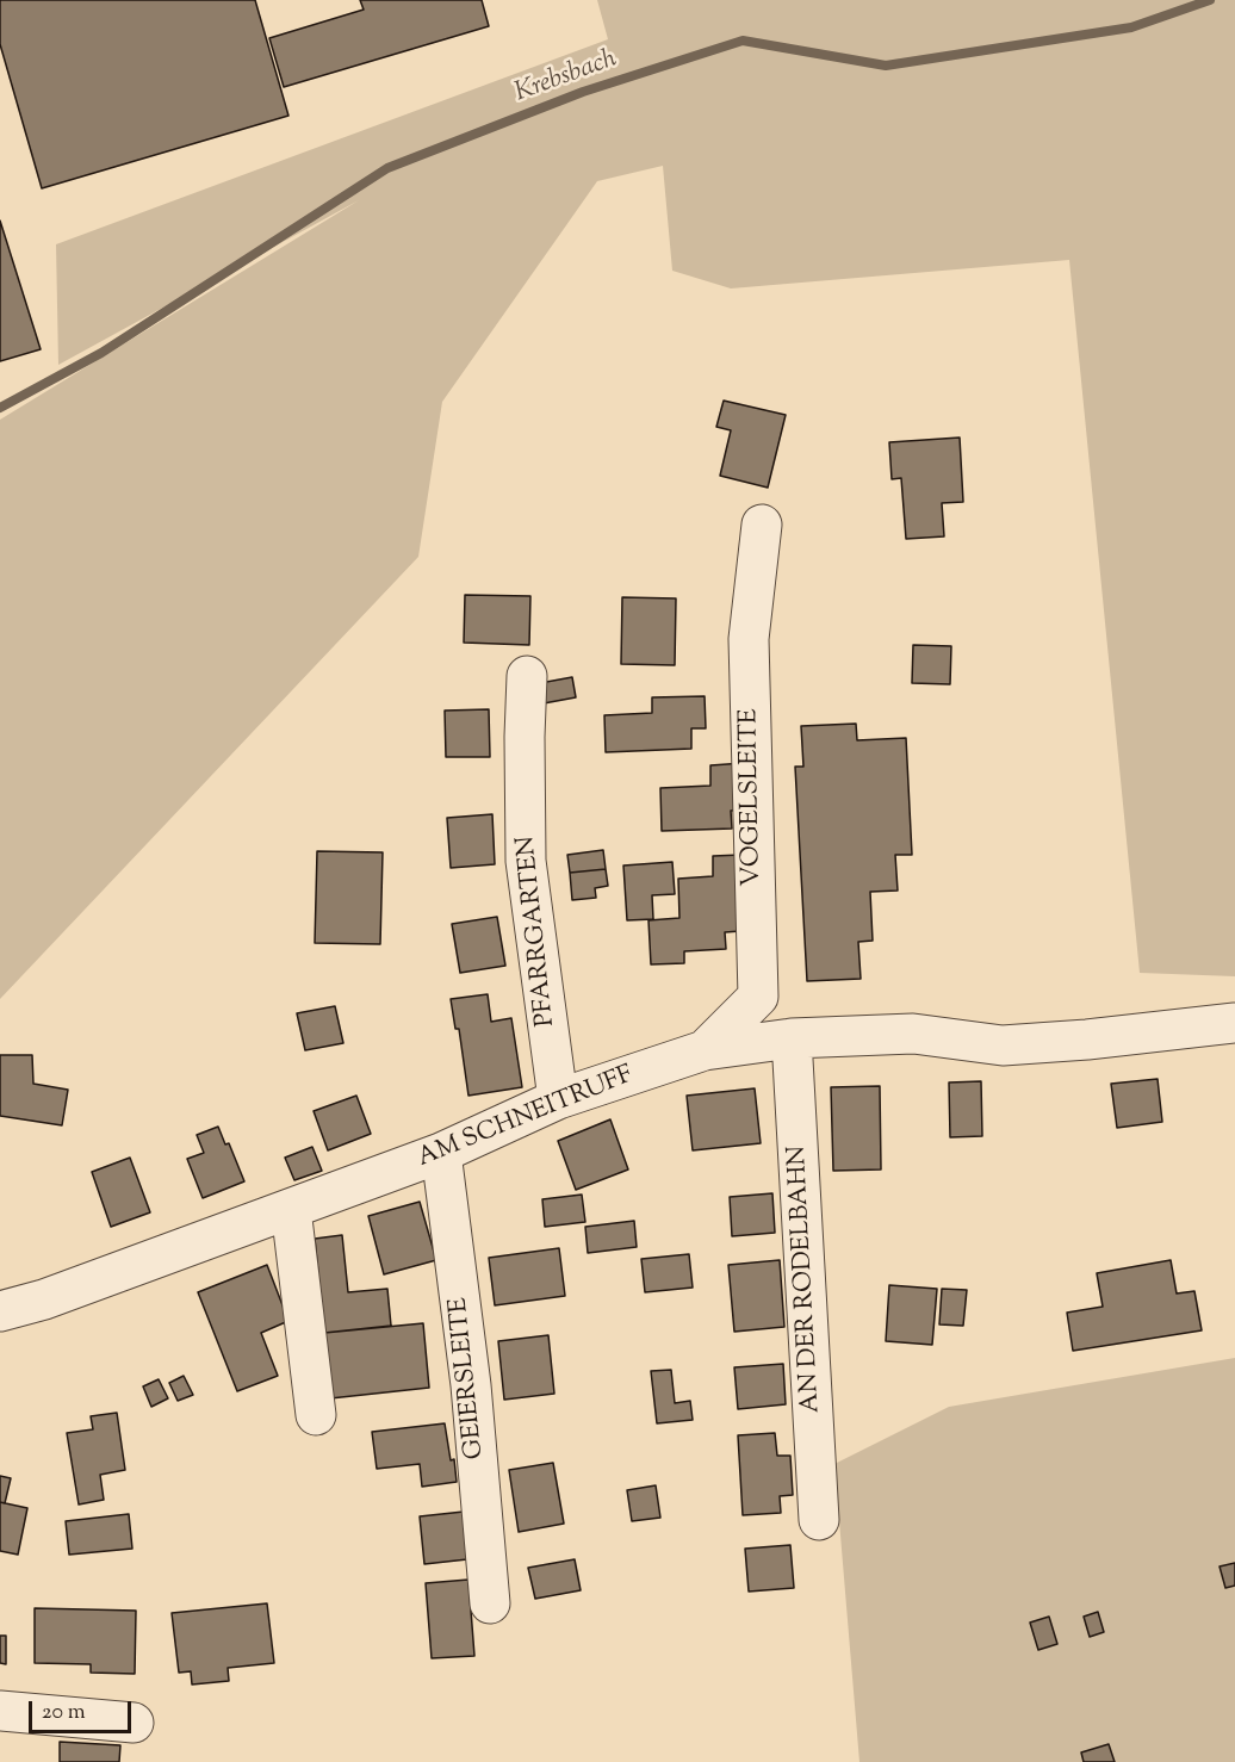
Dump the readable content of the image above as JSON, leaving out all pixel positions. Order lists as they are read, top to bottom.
{
  "streets": {
    "street": [
      "VOGELSLEITE",
      "PFARRGARTEN",
      "AM SCHNEITRUFF",
      "AN DER RODELBAHN",
      "GEIERSLEITE"
    ]
  },
  "crossings": [
    ["VOGELSLEITE", "AM SCHNEITRUFF"],
    ["PFARRGARTEN", "AM SCHNEITRUFF"],
    ["AM SCHNEITRUFF", "AN DER RODELBAHN"],
    ["AM SCHNEITRUFF", "GEIERSLEITE"]
  ],
  "water": ["Krebsbach"],
  "scale_bar": "20 m"
}
